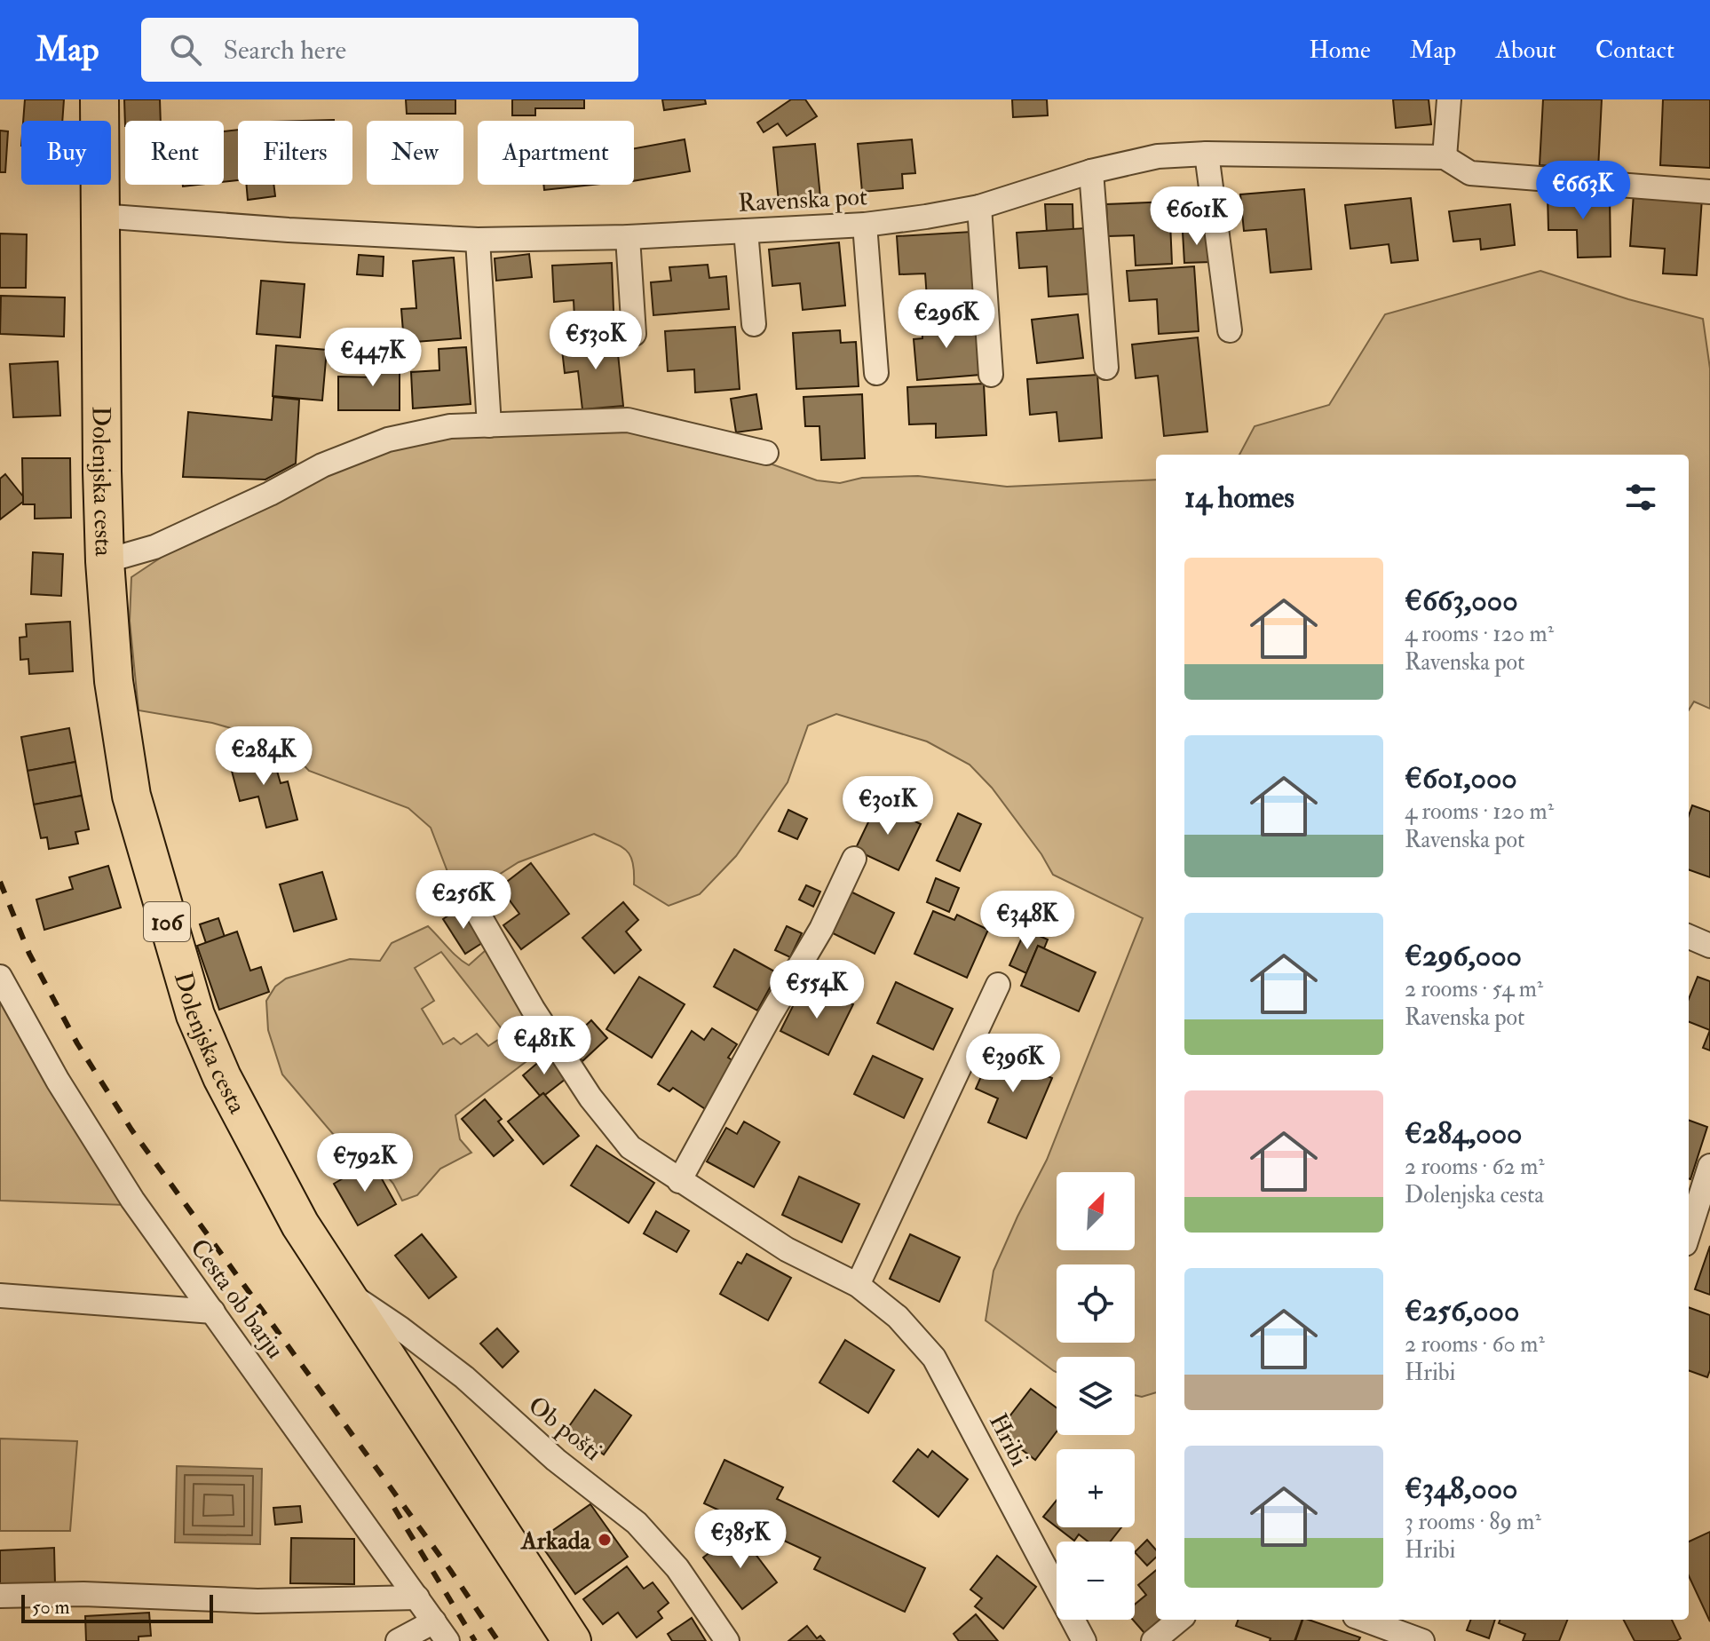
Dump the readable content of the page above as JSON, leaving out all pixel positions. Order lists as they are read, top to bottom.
{
  "streets": {
    "main road": ["Dolenjska cesta", "106"],
    "street": [
      "Ravenska pot",
      "Cesta ob barju",
      "Ob pošti",
      "Hribi"
    ]
  },
  "crossings": [
    ["Ravenska pot", "Dolenjska cesta"],
    ["Dolenjska cesta", "Ob pošti"]
  ],
  "places": ["Arkada"],
  "scale_bar": "50 m",
  "north": "top right",
  "page": {
    "header": "Map",
    "search": "Search here",
    "nav": [
      "Home",
      "Map",
      "About",
      "Contact"
    ],
    "chip": [
      "Buy",
      "Rent",
      "Filters",
      "New",
      "Apartment"
    ],
    "price": [
      "€663K",
      "€601K",
      "€296K",
      "€530K",
      "€447K",
      "€284K",
      "€301K",
      "€256K",
      "€348K",
      "€554K",
      "€481K",
      "€396K",
      "€792K",
      "€385K"
    ],
    "heading": "14 homes",
    "list": [
      {
        "name": "€663,000",
        "note": "4 rooms · 120 m² · Ravenska pot"
      },
      {
        "name": "€601,000",
        "note": "4 rooms · 120 m² · Ravenska pot"
      },
      {
        "name": "€296,000",
        "note": "2 rooms · 54 m² · Ravenska pot"
      },
      {
        "name": "€284,000",
        "note": "2 rooms · 62 m² · Dolenjska cesta"
      },
      {
        "name": "€256,000",
        "note": "2 rooms · 60 m² · Hribi"
      },
      {
        "name": "€348,000",
        "note": "3 rooms · 89 m² · Hribi"
      }
    ],
    "map_buttons": ["+", "−"],
    "scale": "50 m"
  }
}
